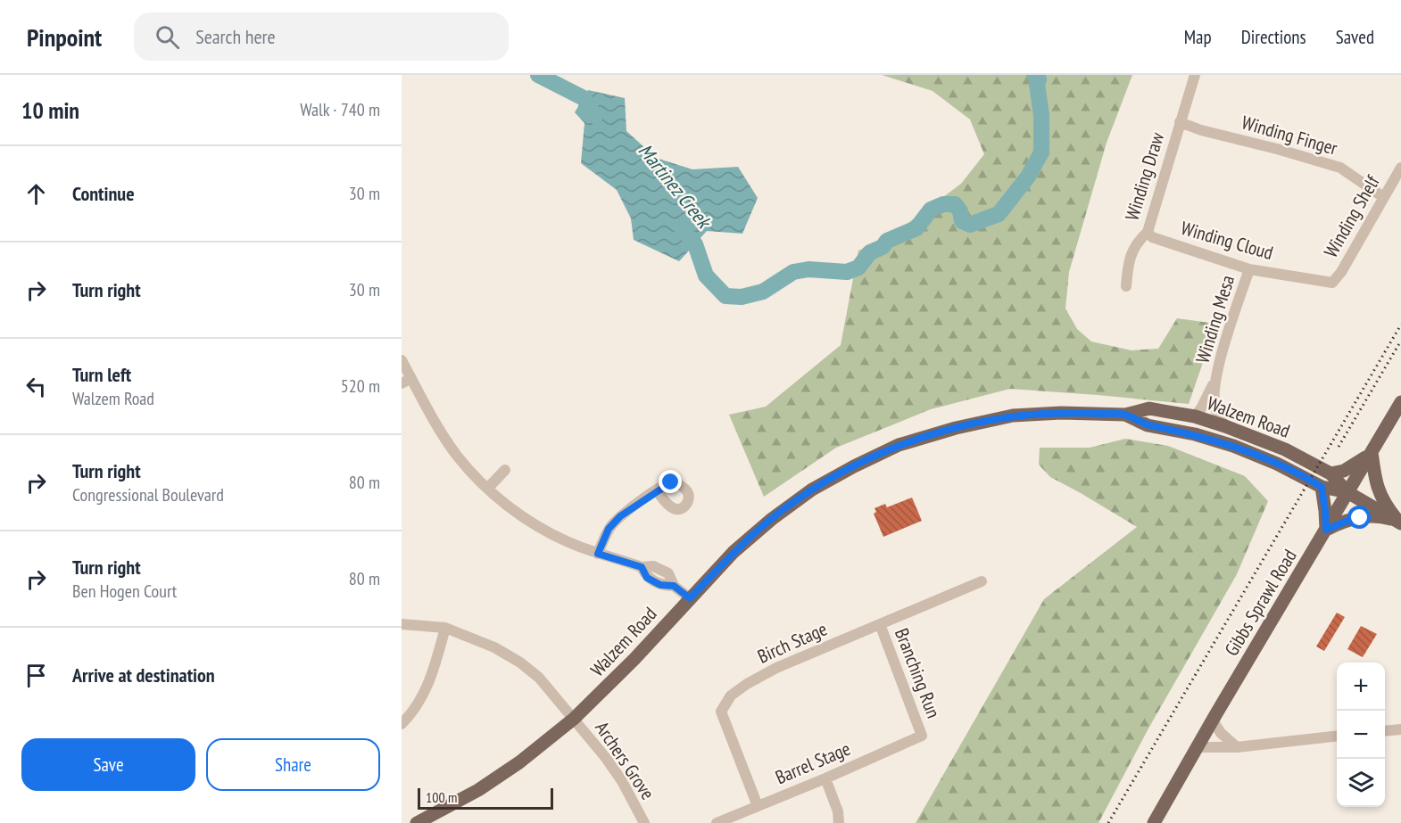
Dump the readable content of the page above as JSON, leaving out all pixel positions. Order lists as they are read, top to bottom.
{
  "streets": {
    "main road": ["Walzem Road", "Gibbs Sprawl Road"],
    "street": [
      "Winding Finger",
      "Winding Draw",
      "Winding Shelf",
      "Winding Cloud",
      "Winding Mesa",
      "Birch Stage",
      "Branching Run",
      "Archers Grove",
      "Barrel Stage"
    ]
  },
  "crossings": [
    ["Winding Finger", "Winding Draw"],
    ["Winding Finger", "Winding Shelf"],
    ["Winding Draw", "Winding Cloud"],
    ["Winding Shelf", "Winding Cloud"],
    ["Winding Cloud", "Winding Mesa"],
    ["Winding Mesa", "Walzem Road"],
    ["Walzem Road", "Gibbs Sprawl Road"],
    ["Walzem Road", "Archers Grove"],
    ["Birch Stage", "Branching Run"],
    ["Birch Stage", "Barrel Stage"],
    ["Branching Run", "Barrel Stage"]
  ],
  "water": ["Martinez Creek"],
  "scale_bar": "100 m",
  "page": {
    "header": "Pinpoint",
    "search": "Search here",
    "nav": ["Map", "Directions", "Saved"],
    "heading": ["10 min", "Walk · 740 m"],
    "list": [
      ["Continue", "30 m"],
      ["Turn right", "30 m"],
      ["Turn left", "Walzem Road", "520 m"],
      ["Turn right", "Congressional Boulevard", "80 m"],
      ["Turn right", "Ben Hogen Court", "80 m"],
      "Arrive at destination"
    ],
    "map_buttons": ["+", "−"],
    "buttons": ["Save", "Share"],
    "scale": "100 m"
  }
}
